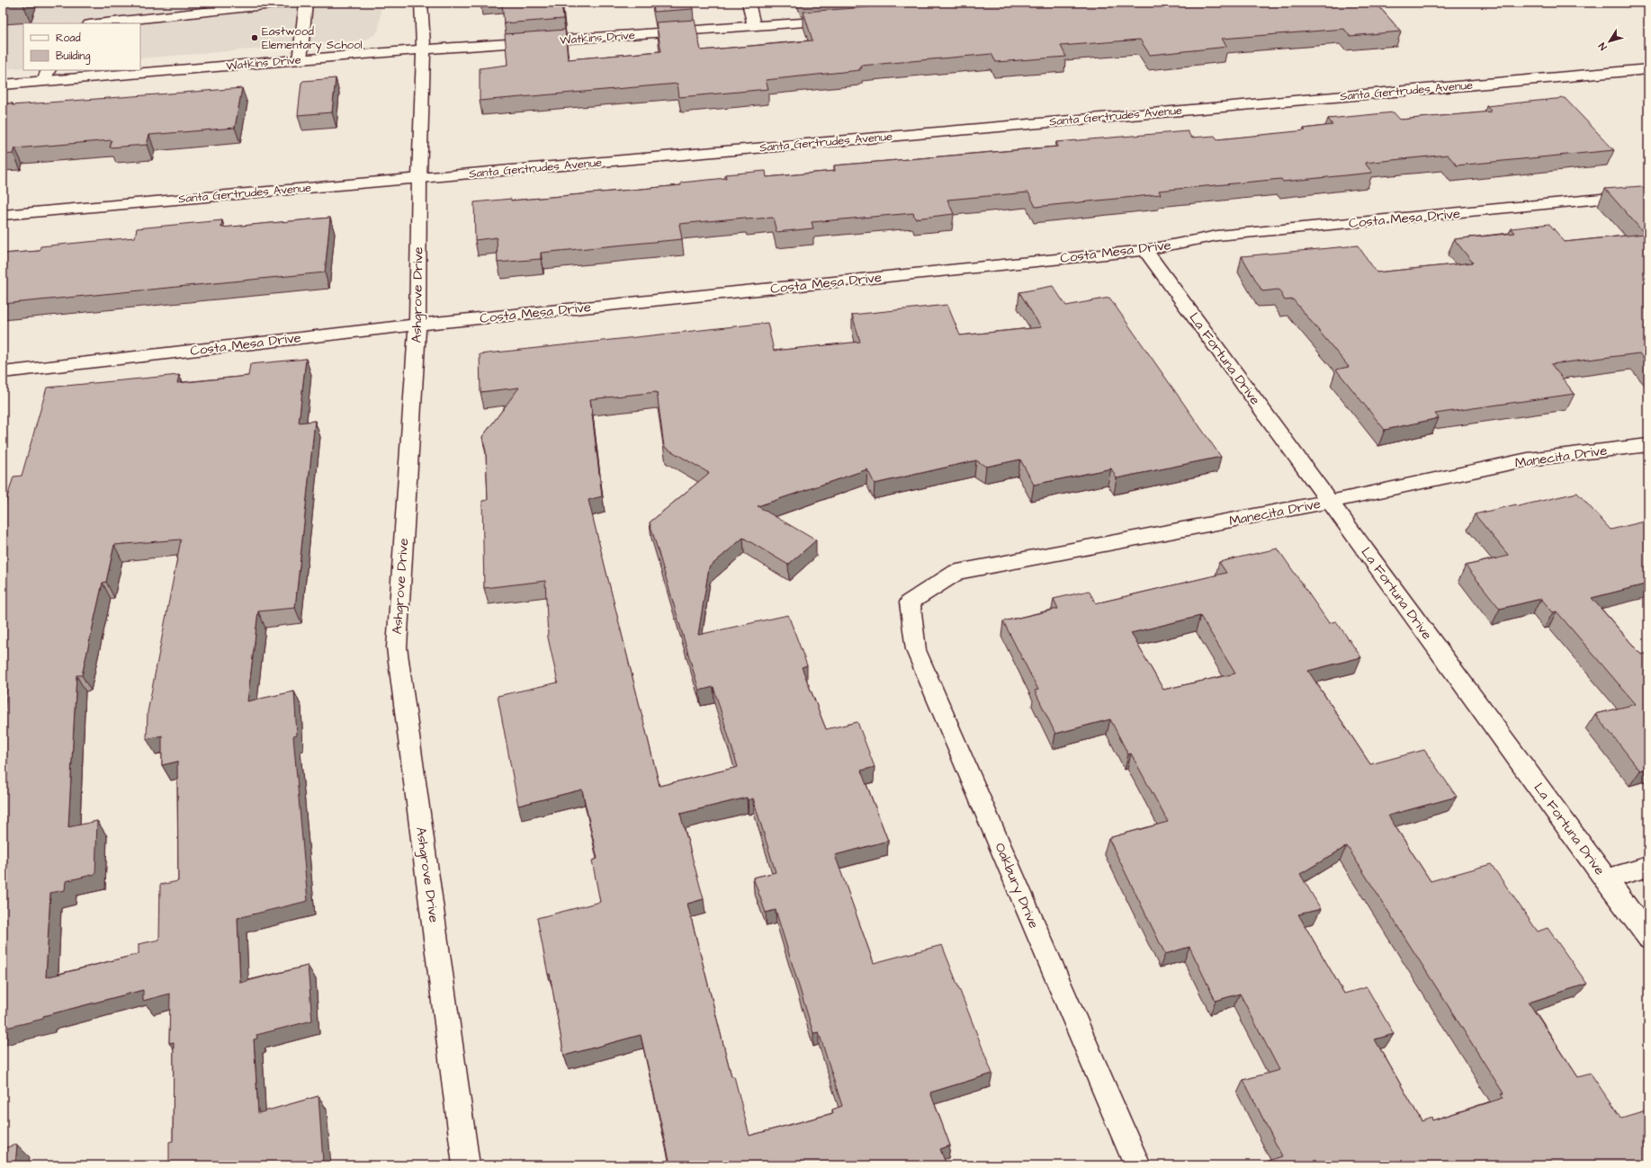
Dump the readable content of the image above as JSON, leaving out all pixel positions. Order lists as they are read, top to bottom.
{
  "streets": {
    "street": [
      "Watkins Drive",
      "Santa Gertrudes Avenue",
      "Costa Mesa Drive",
      "Ashgrove Drive",
      "La Fortuna Drive",
      "Manecita Drive",
      "Oakbury Drive"
    ]
  },
  "crossings": [
    ["Watkins Drive", "Ashgrove Drive"],
    ["Santa Gertrudes Avenue", "Ashgrove Drive"],
    ["Costa Mesa Drive", "Ashgrove Drive"],
    ["Costa Mesa Drive", "La Fortuna Drive"],
    ["La Fortuna Drive", "Manecita Drive"],
    ["Manecita Drive", "Oakbury Drive"]
  ],
  "places": ["Eastwood Elementary School"],
  "legend": ["Road", "Building"],
  "north": "bottom left"
}
